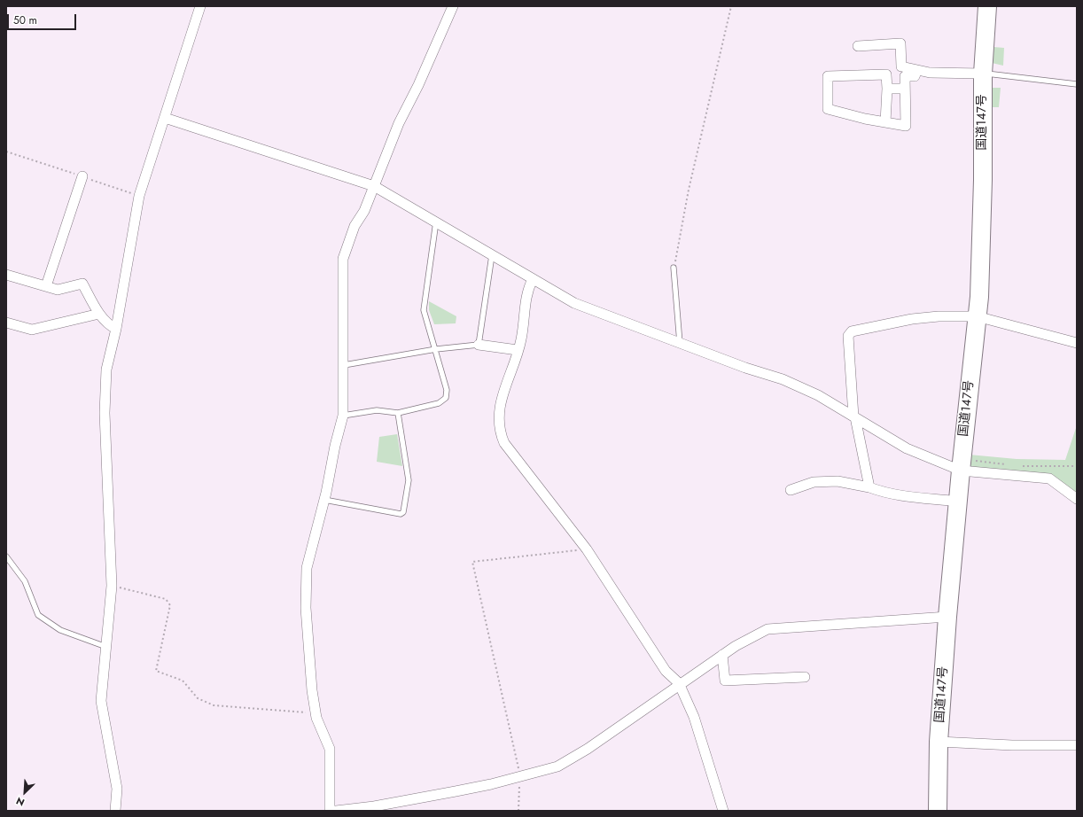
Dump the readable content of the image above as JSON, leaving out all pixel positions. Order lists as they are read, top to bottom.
{
  "streets": {
    "highway": ["国道147号"]
  },
  "scale_bar": "50 m",
  "north": "bottom left"
}
